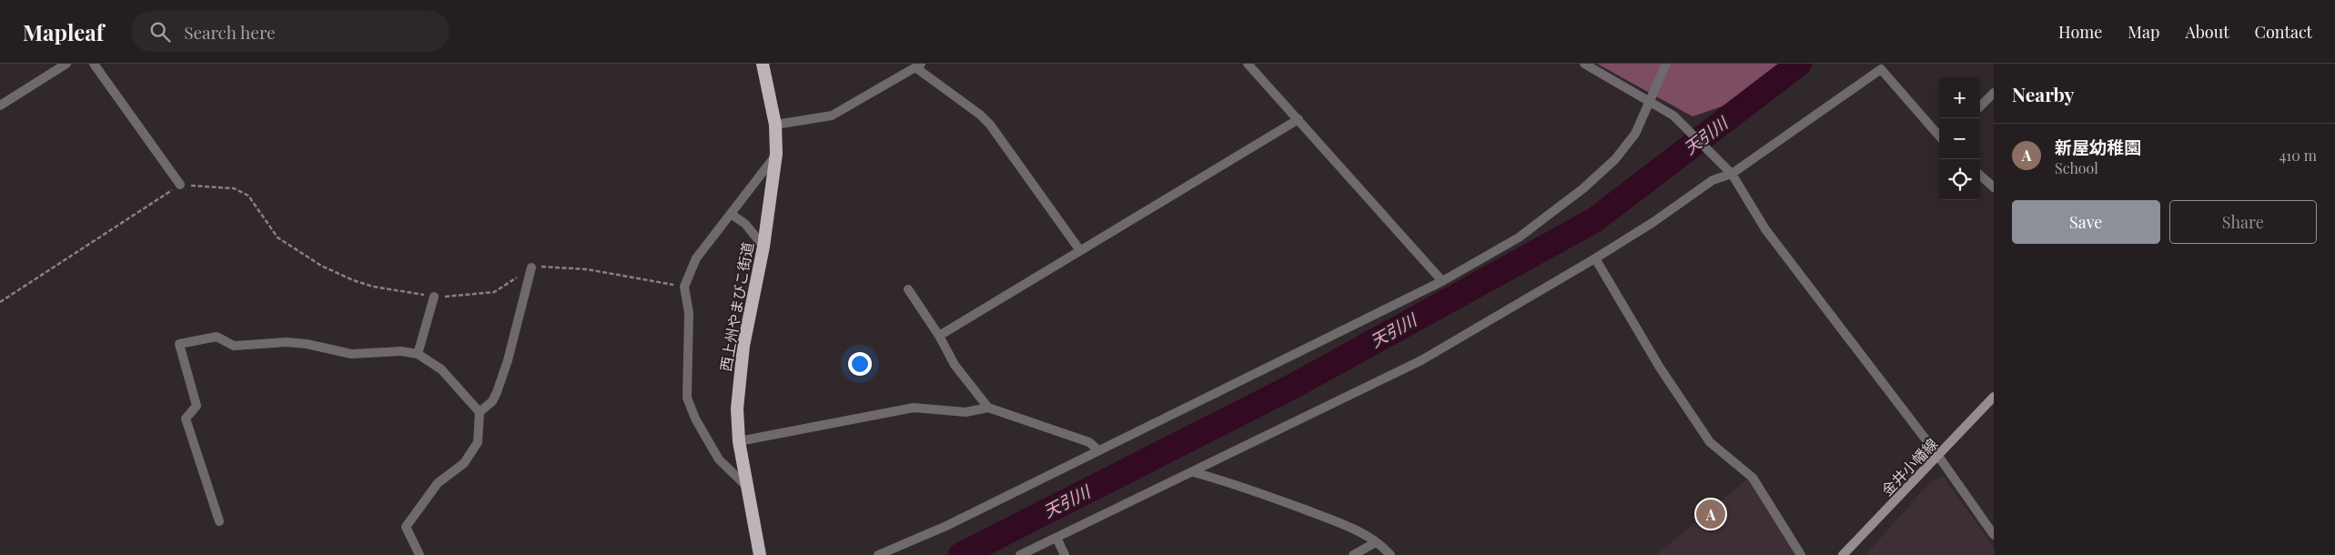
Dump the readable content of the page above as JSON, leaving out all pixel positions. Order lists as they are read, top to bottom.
{
  "streets": {
    "highway": ["西上州やまびこ街道"],
    "main road": ["金井小幡線"]
  },
  "water": ["天引川"],
  "page": {
    "header": "Mapleaf",
    "search": "Search here",
    "nav": [
      "Home",
      "Map",
      "About",
      "Contact"
    ],
    "heading": "Nearby",
    "map_buttons": ["+", "−"],
    "list": [
      {
        "mark": "A",
        "name": "新屋幼稚園",
        "note": "School",
        "value": "410 m"
      }
    ],
    "buttons": ["Save", "Share"],
    "pins": "A"
  }
}
